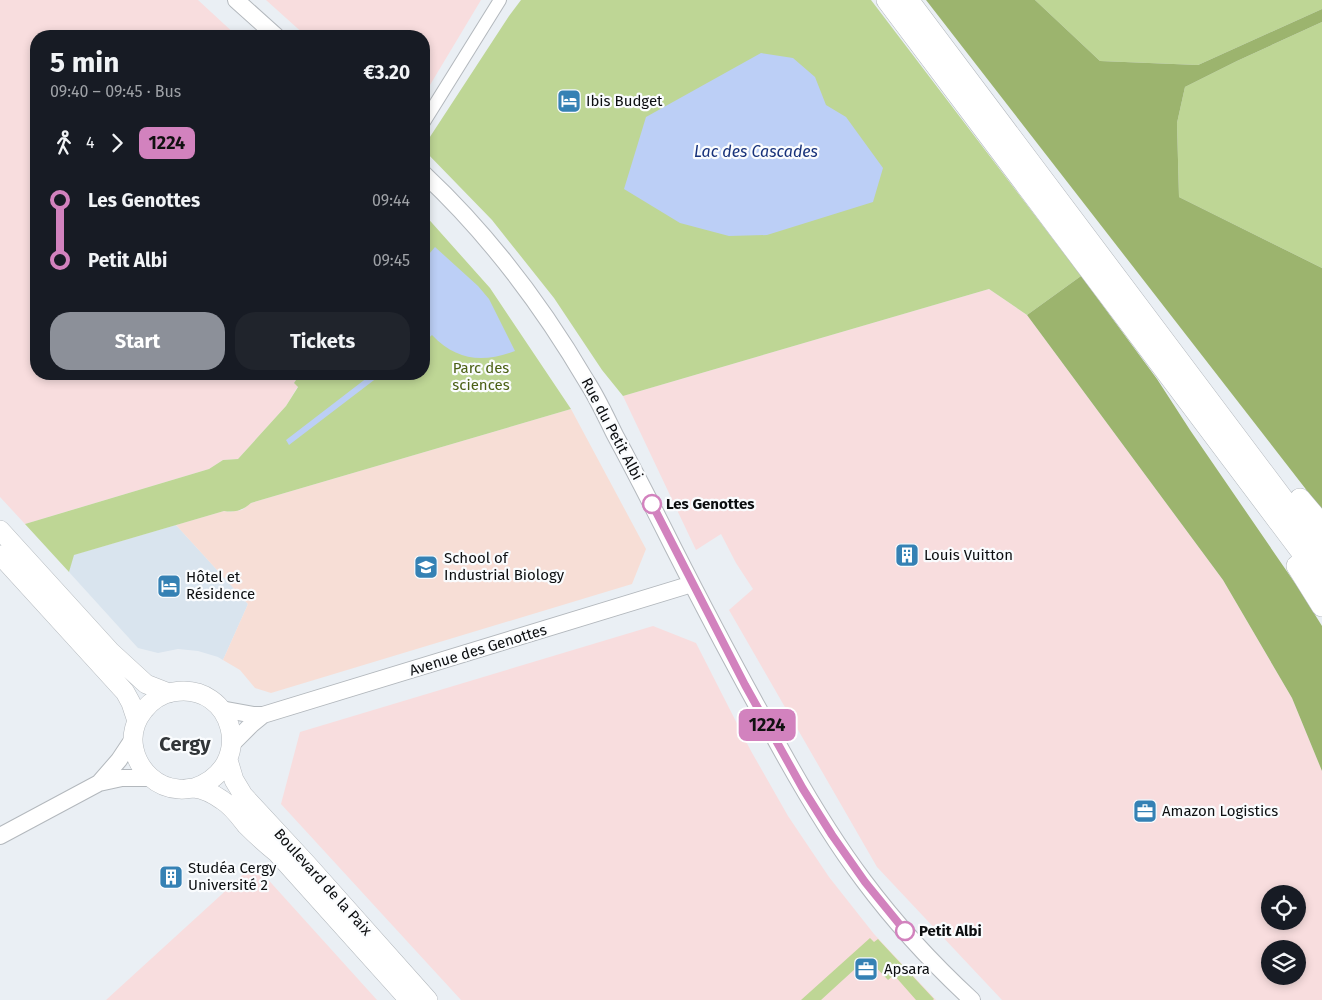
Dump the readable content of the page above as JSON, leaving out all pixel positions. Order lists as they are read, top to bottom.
{
  "streets": {
    "main road": ["Boulevard de la Paix"],
    "street": ["Rue du Petit Albi", "Avenue des Genottes"]
  },
  "crossings": [
    ["Rue du Petit Albi", "Avenue des Genottes"],
    ["Avenue des Genottes", "Boulevard de la Paix"]
  ],
  "districts": ["Cergy"],
  "water": ["Lac des Cascades"],
  "parks": ["Parc des sciences"],
  "places": {
    "hotel": ["Ibis Budget", "Hôtel et Résidence"],
    "other": ["Les Genottes", "Petit Albi"],
    "building": ["Louis Vuitton", "Studéa Cergy Université 2"],
    "school or university": ["School of Industrial Biology"],
    "office": ["Amazon Logistics", "Apsara"]
  },
  "lines": ["bus line 1224"],
  "page": {
    "on_map": "1224",
    "heading": ["5 min", "09:40 – 09:45 · Bus", "€3.20"],
    "legs": ["4", "1224"],
    "list": [
      {
        "name": "Les Genottes",
        "value": "09:44"
      },
      {
        "name": "Petit Albi",
        "value": "09:45"
      }
    ],
    "buttons": ["Start", "Tickets"]
  }
}
